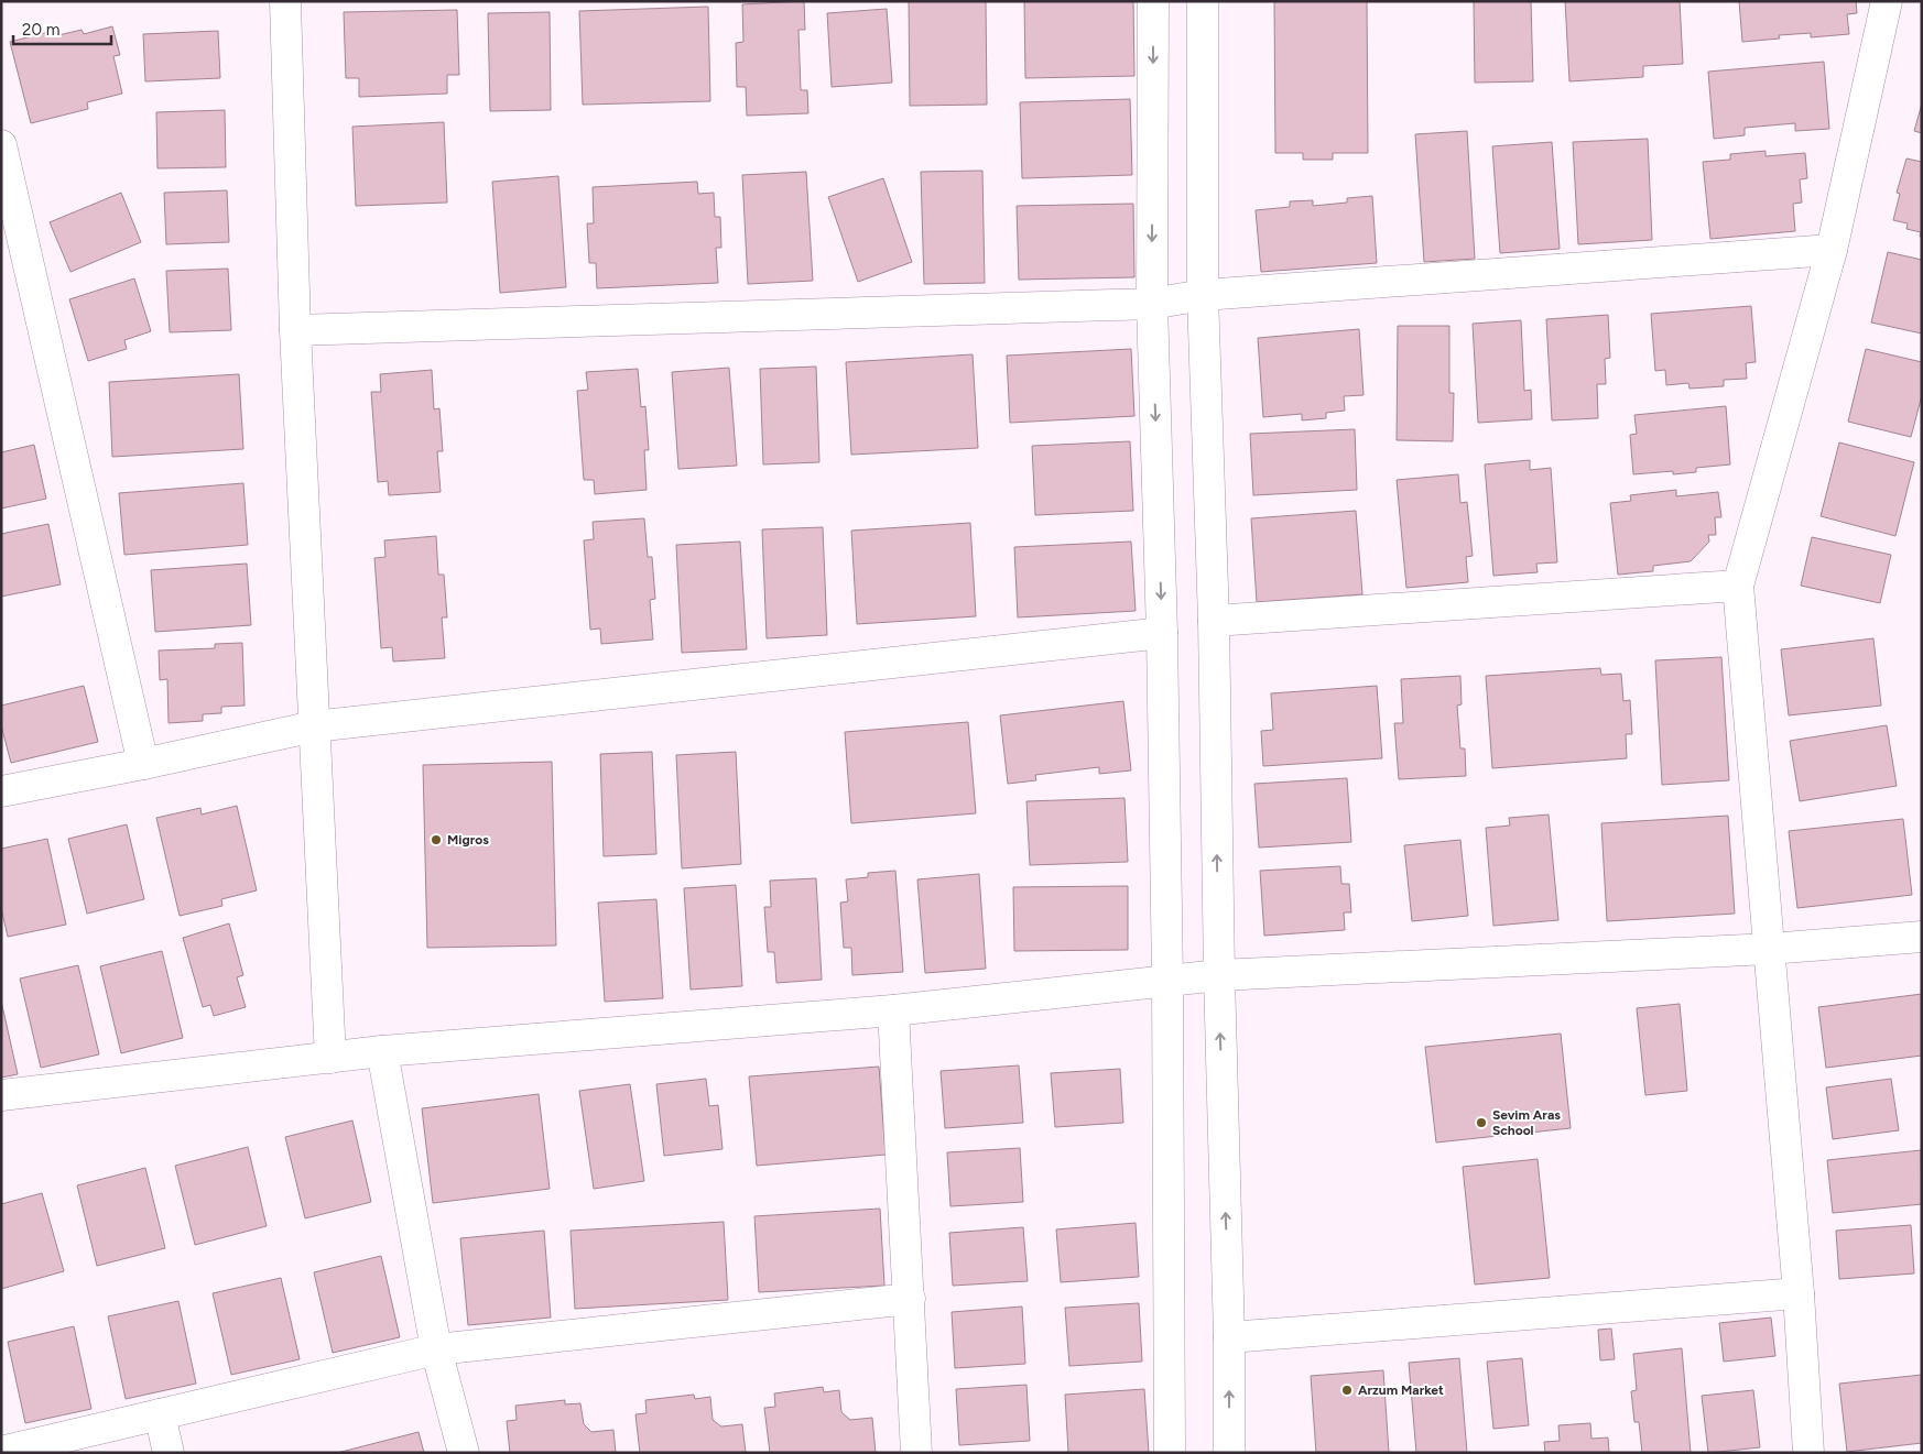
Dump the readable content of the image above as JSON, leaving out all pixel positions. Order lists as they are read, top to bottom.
{
  "places": ["Migros", "Sevim Aras School", "Arzum Market"],
  "scale_bar": "20 m"
}
